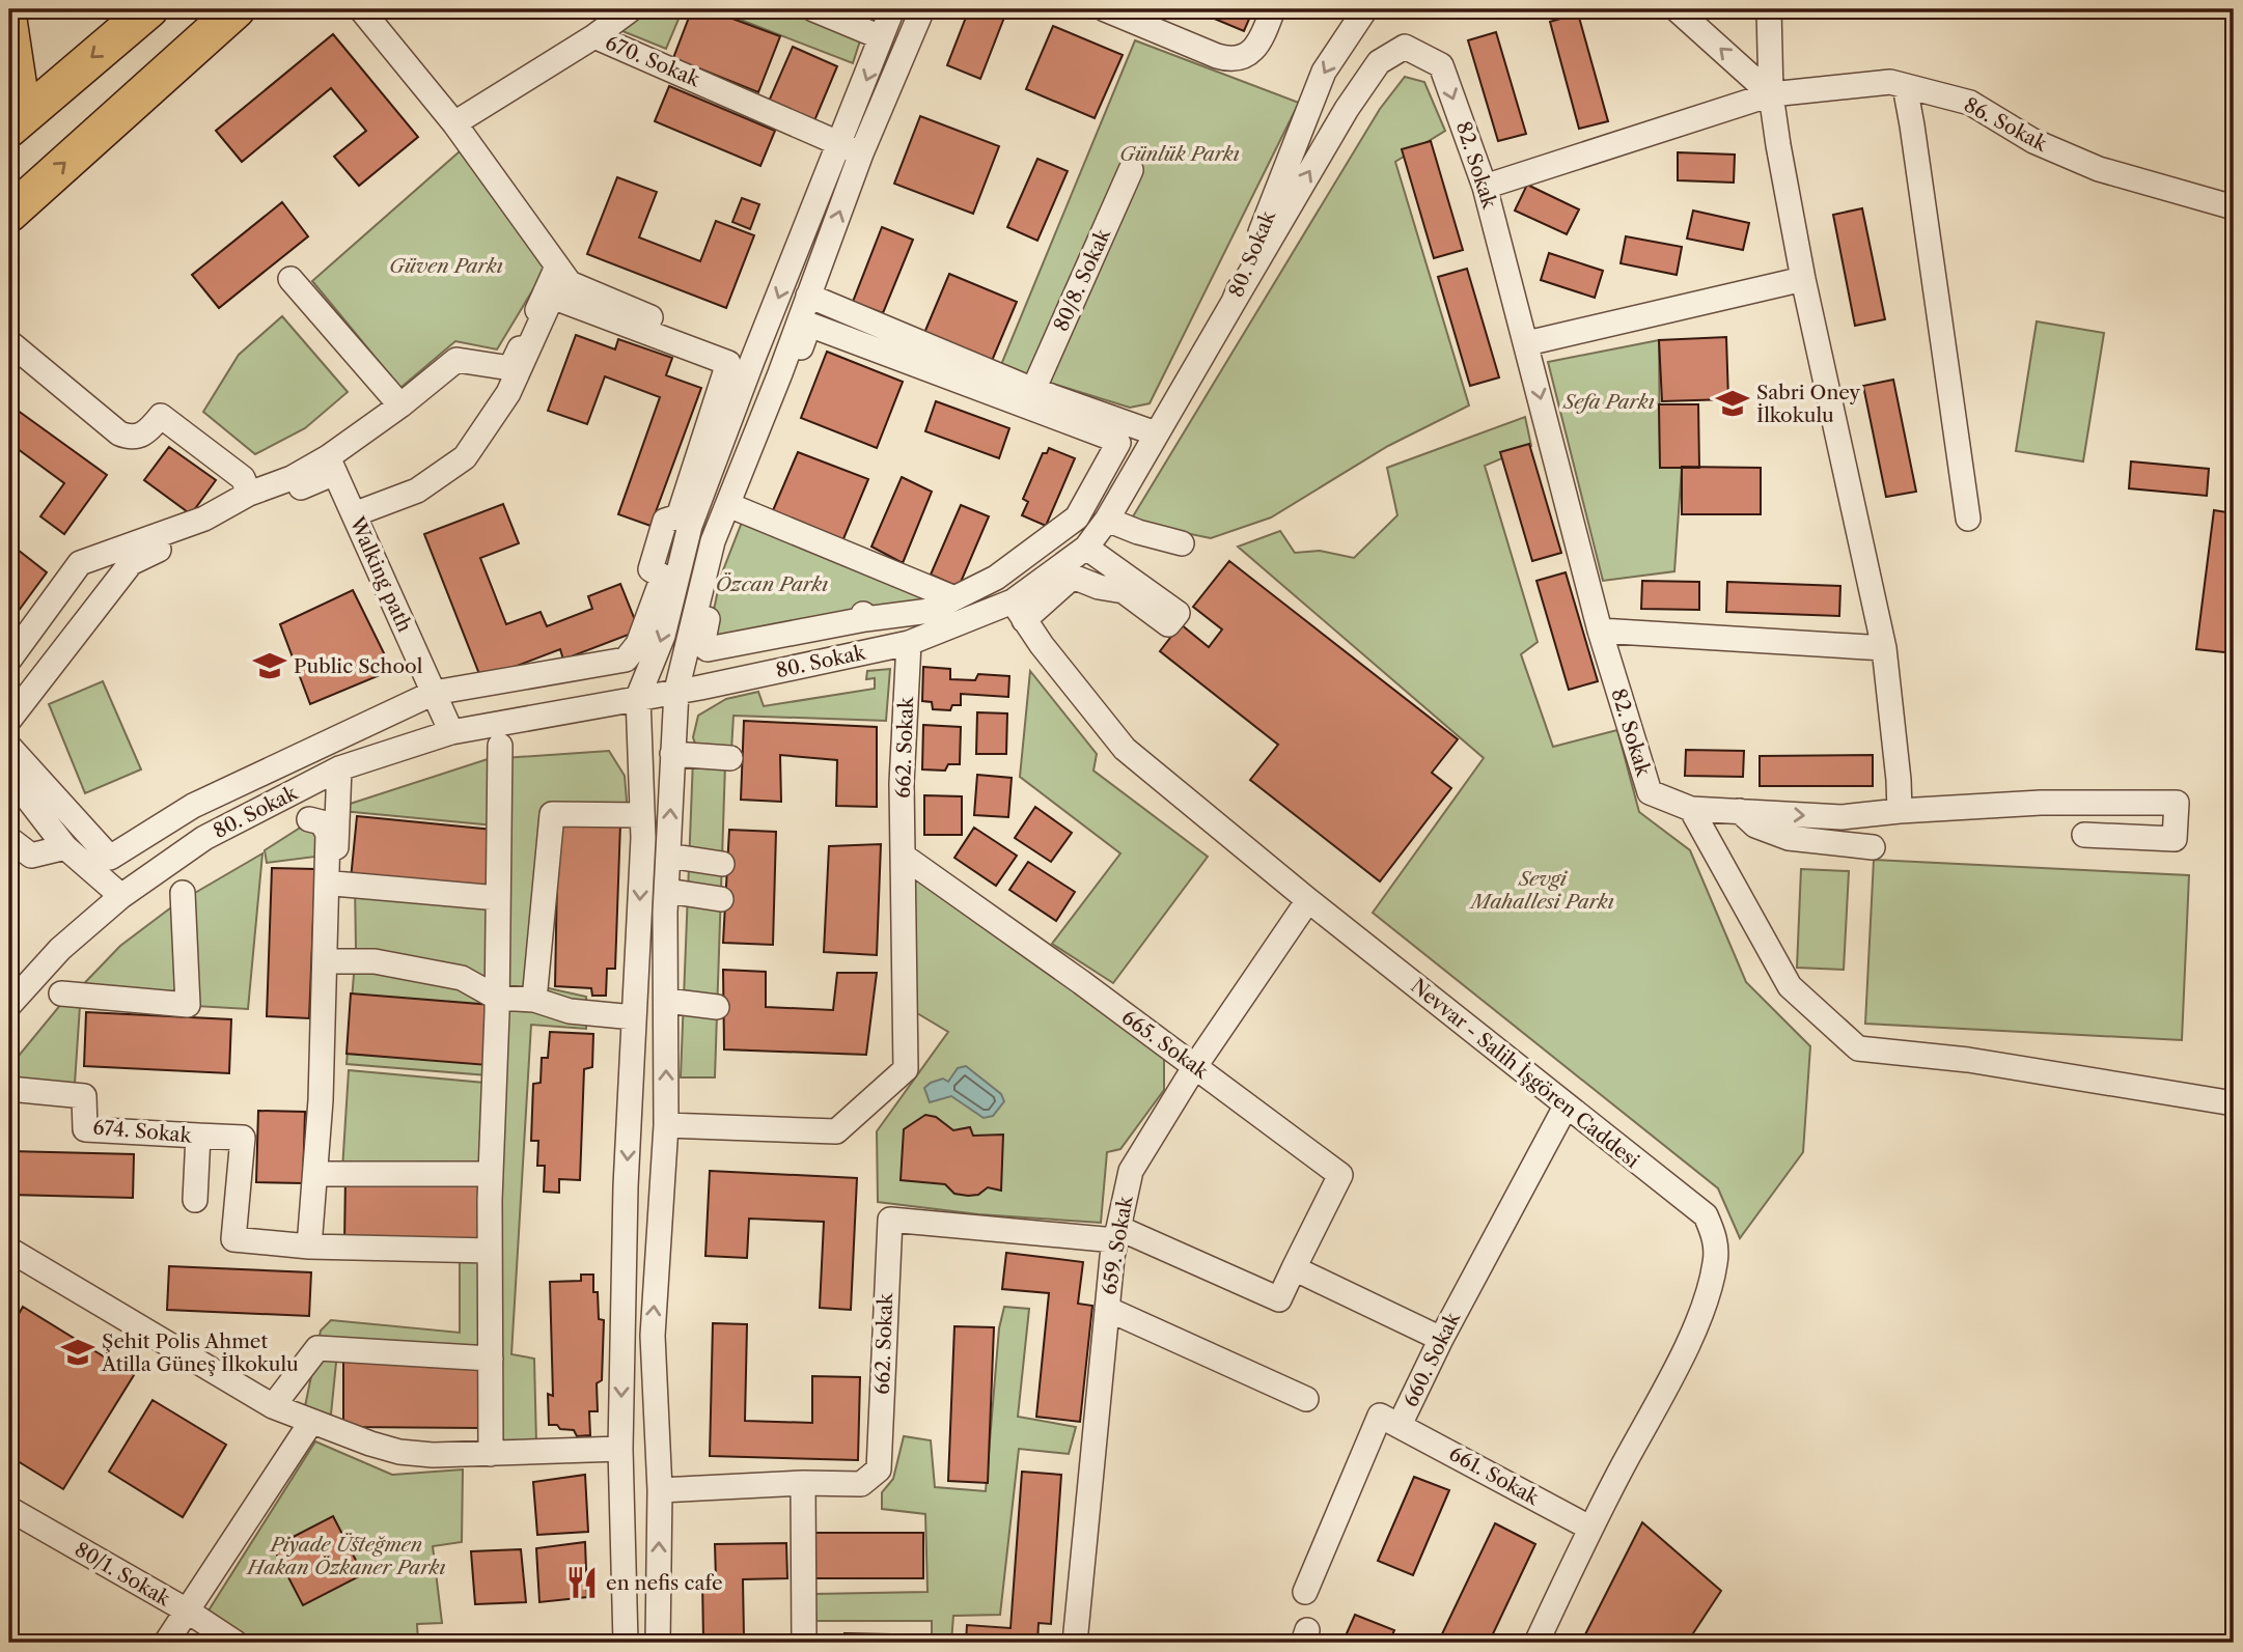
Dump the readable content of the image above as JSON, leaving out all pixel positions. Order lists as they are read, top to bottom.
{
  "streets": {
    "street": [
      "670. Sokak",
      "86. Sokak",
      "82. Sokak",
      "80. Sokak",
      "80/8. Sokak",
      "Walking path",
      "662. Sokak",
      "665. Sokak",
      "Nevvar - Salih İşgören Caddesi",
      "674. Sokak",
      "659. Sokak",
      "660. Sokak",
      "661. Sokak",
      "80/1. Sokak"
    ]
  },
  "crossings": [
    ["86. Sokak", "82. Sokak"],
    ["82. Sokak", "80. Sokak"],
    ["80. Sokak", "Walking path"],
    ["80. Sokak", "662. Sokak"],
    ["80. Sokak", "Nevvar - Salih İşgören Caddesi"],
    ["662. Sokak", "665. Sokak"],
    ["662. Sokak", "659. Sokak"],
    ["665. Sokak", "659. Sokak"],
    ["Nevvar - Salih İşgören Caddesi", "659. Sokak"],
    ["Nevvar - Salih İşgören Caddesi", "660. Sokak"],
    ["Nevvar - Salih İşgören Caddesi", "661. Sokak"],
    ["660. Sokak", "661. Sokak"]
  ],
  "parks": [
    "Günlük Parkı",
    "Güven Parkı",
    "Sefa Parkı",
    "Özcan Parkı",
    "Sevgi Mahallesi Parkı",
    "Piyade Üsteğmen Hakan Özkaner Parkı"
  ],
  "places": {
    "school or university": ["Sabri Oney İlkokulu", "Public School", "Şehit Polis Ahmet Atilla Güneş İlkokulu"],
    "restaurant": ["en nefis cafe"]
  }
}
